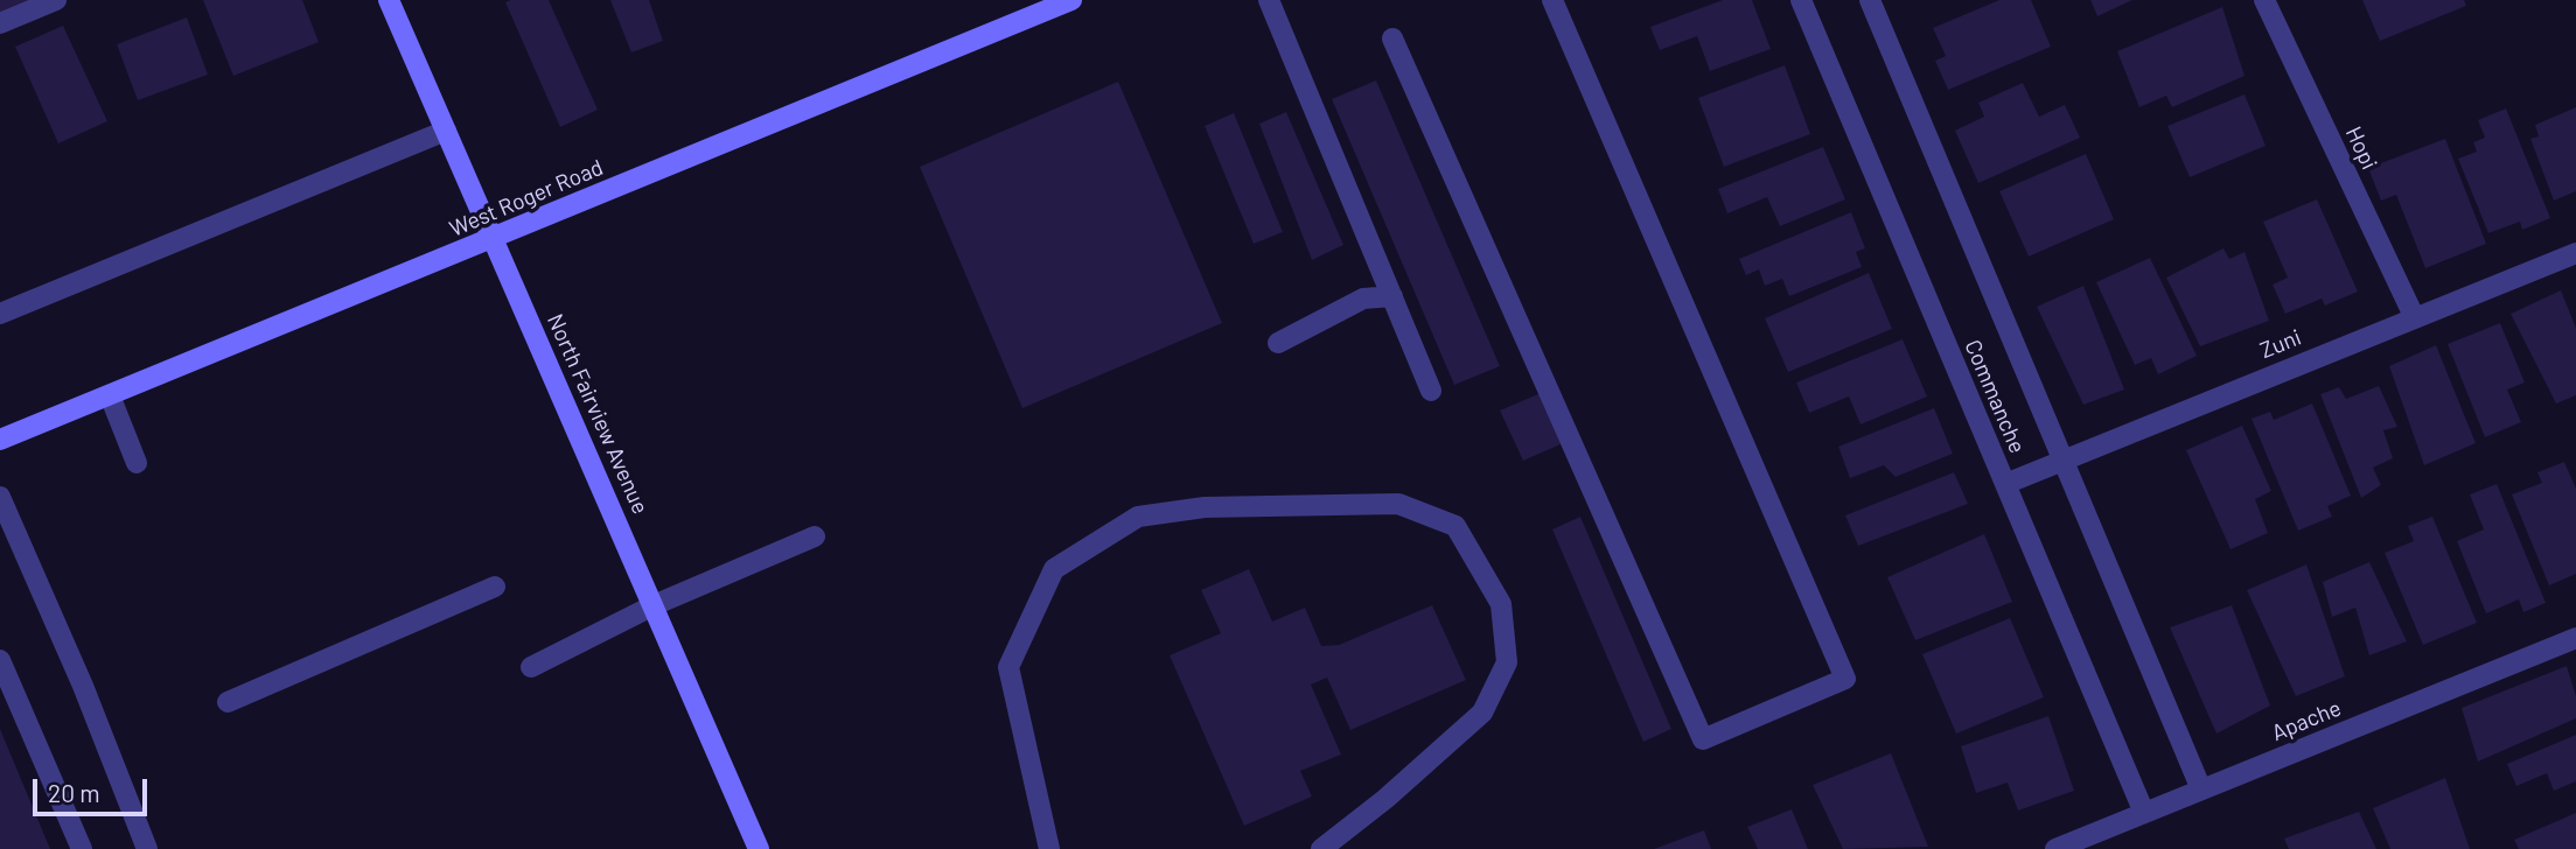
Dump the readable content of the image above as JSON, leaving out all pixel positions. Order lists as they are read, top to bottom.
{
  "streets": {
    "street": [
      "Hopi",
      "West Roger Road",
      "Zuni",
      "Commanche",
      "North Fairview Avenue",
      "Apache"
    ]
  },
  "crossings": [
    ["Hopi", "Zuni"],
    ["West Roger Road", "North Fairview Avenue"],
    ["Zuni", "Commanche"],
    ["Commanche", "Apache"]
  ],
  "scale_bar": "20 m"
}
